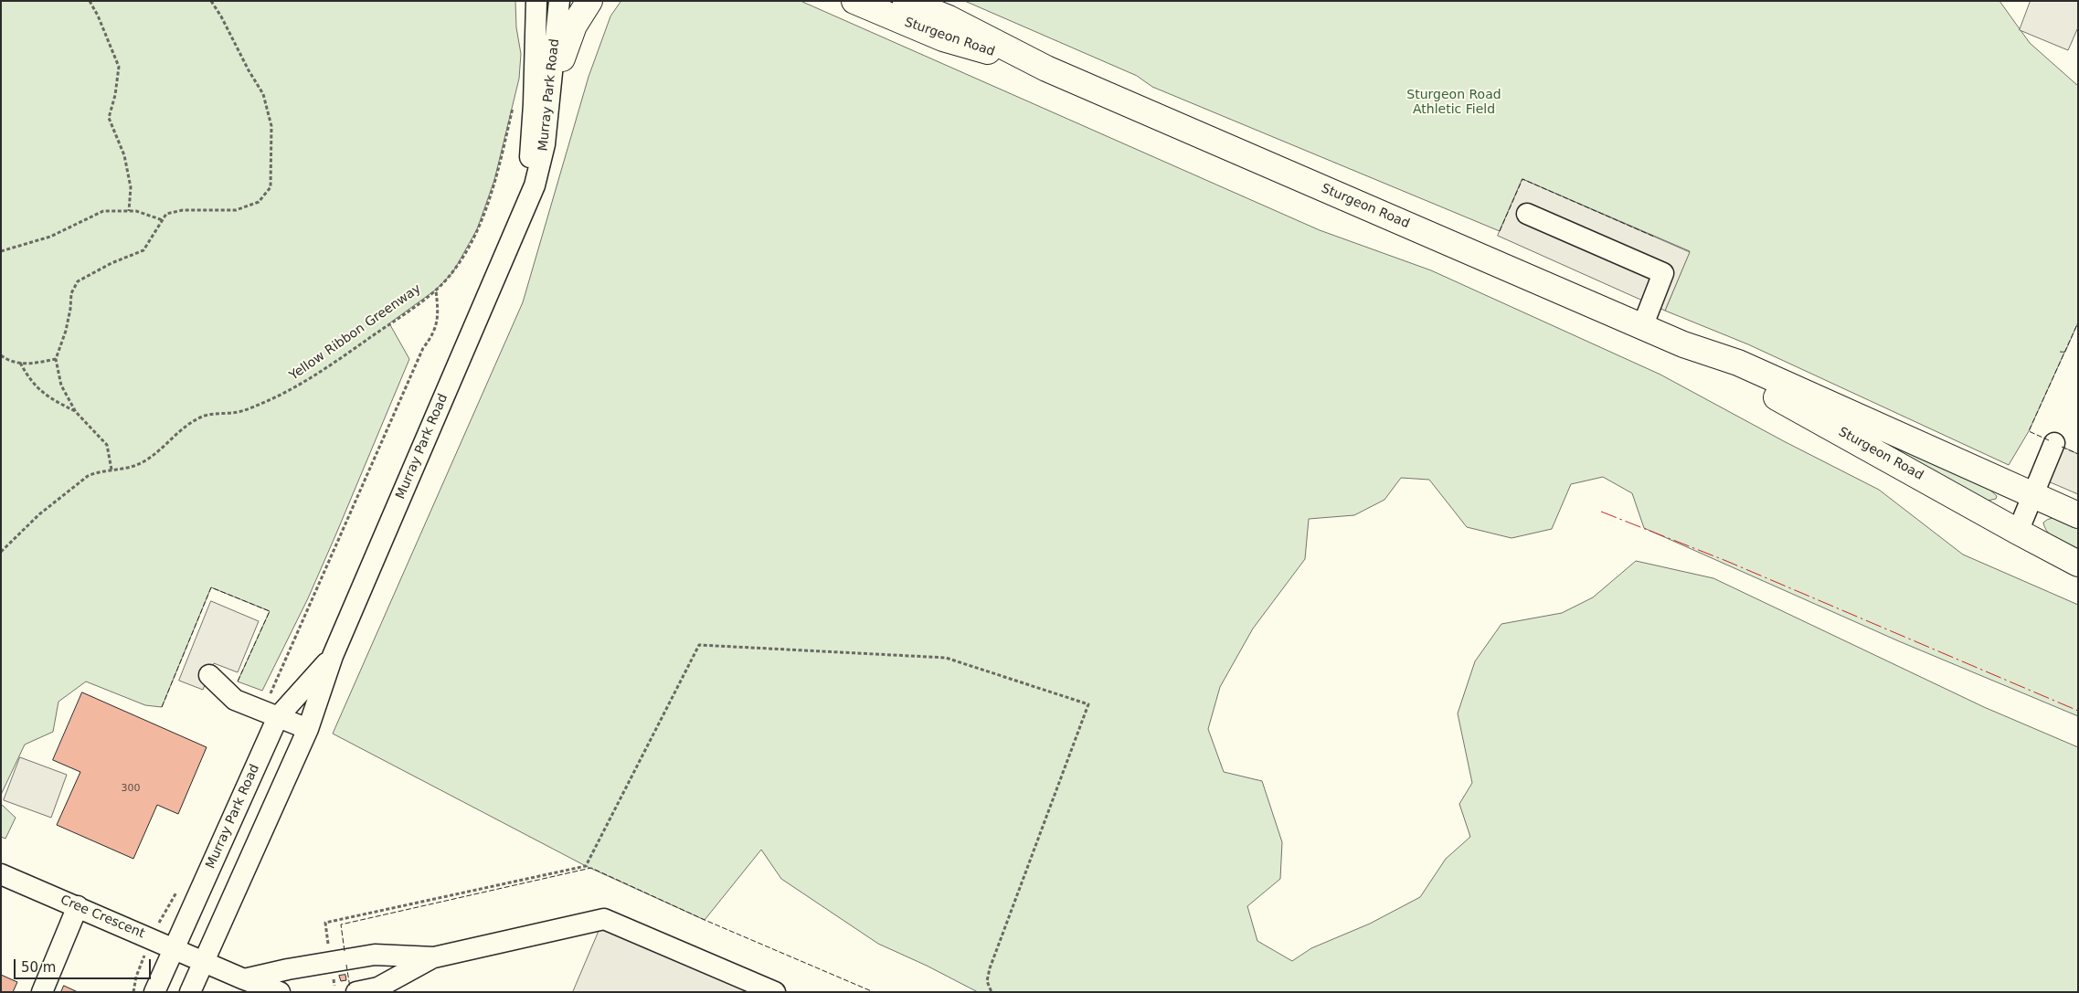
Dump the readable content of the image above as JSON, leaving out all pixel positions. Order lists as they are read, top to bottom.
{
  "streets": {
    "main road": ["Sturgeon Road"],
    "street": ["Murray Park Road", "Cree Crescent"],
    "path": ["Yellow Ribbon Greenway"]
  },
  "crossings": [
    ["Murray Park Road", "Cree Crescent"]
  ],
  "parks": ["Sturgeon Road Athletic Field"],
  "house_numbers": ["300"],
  "scale_bar": "50 m"
}
